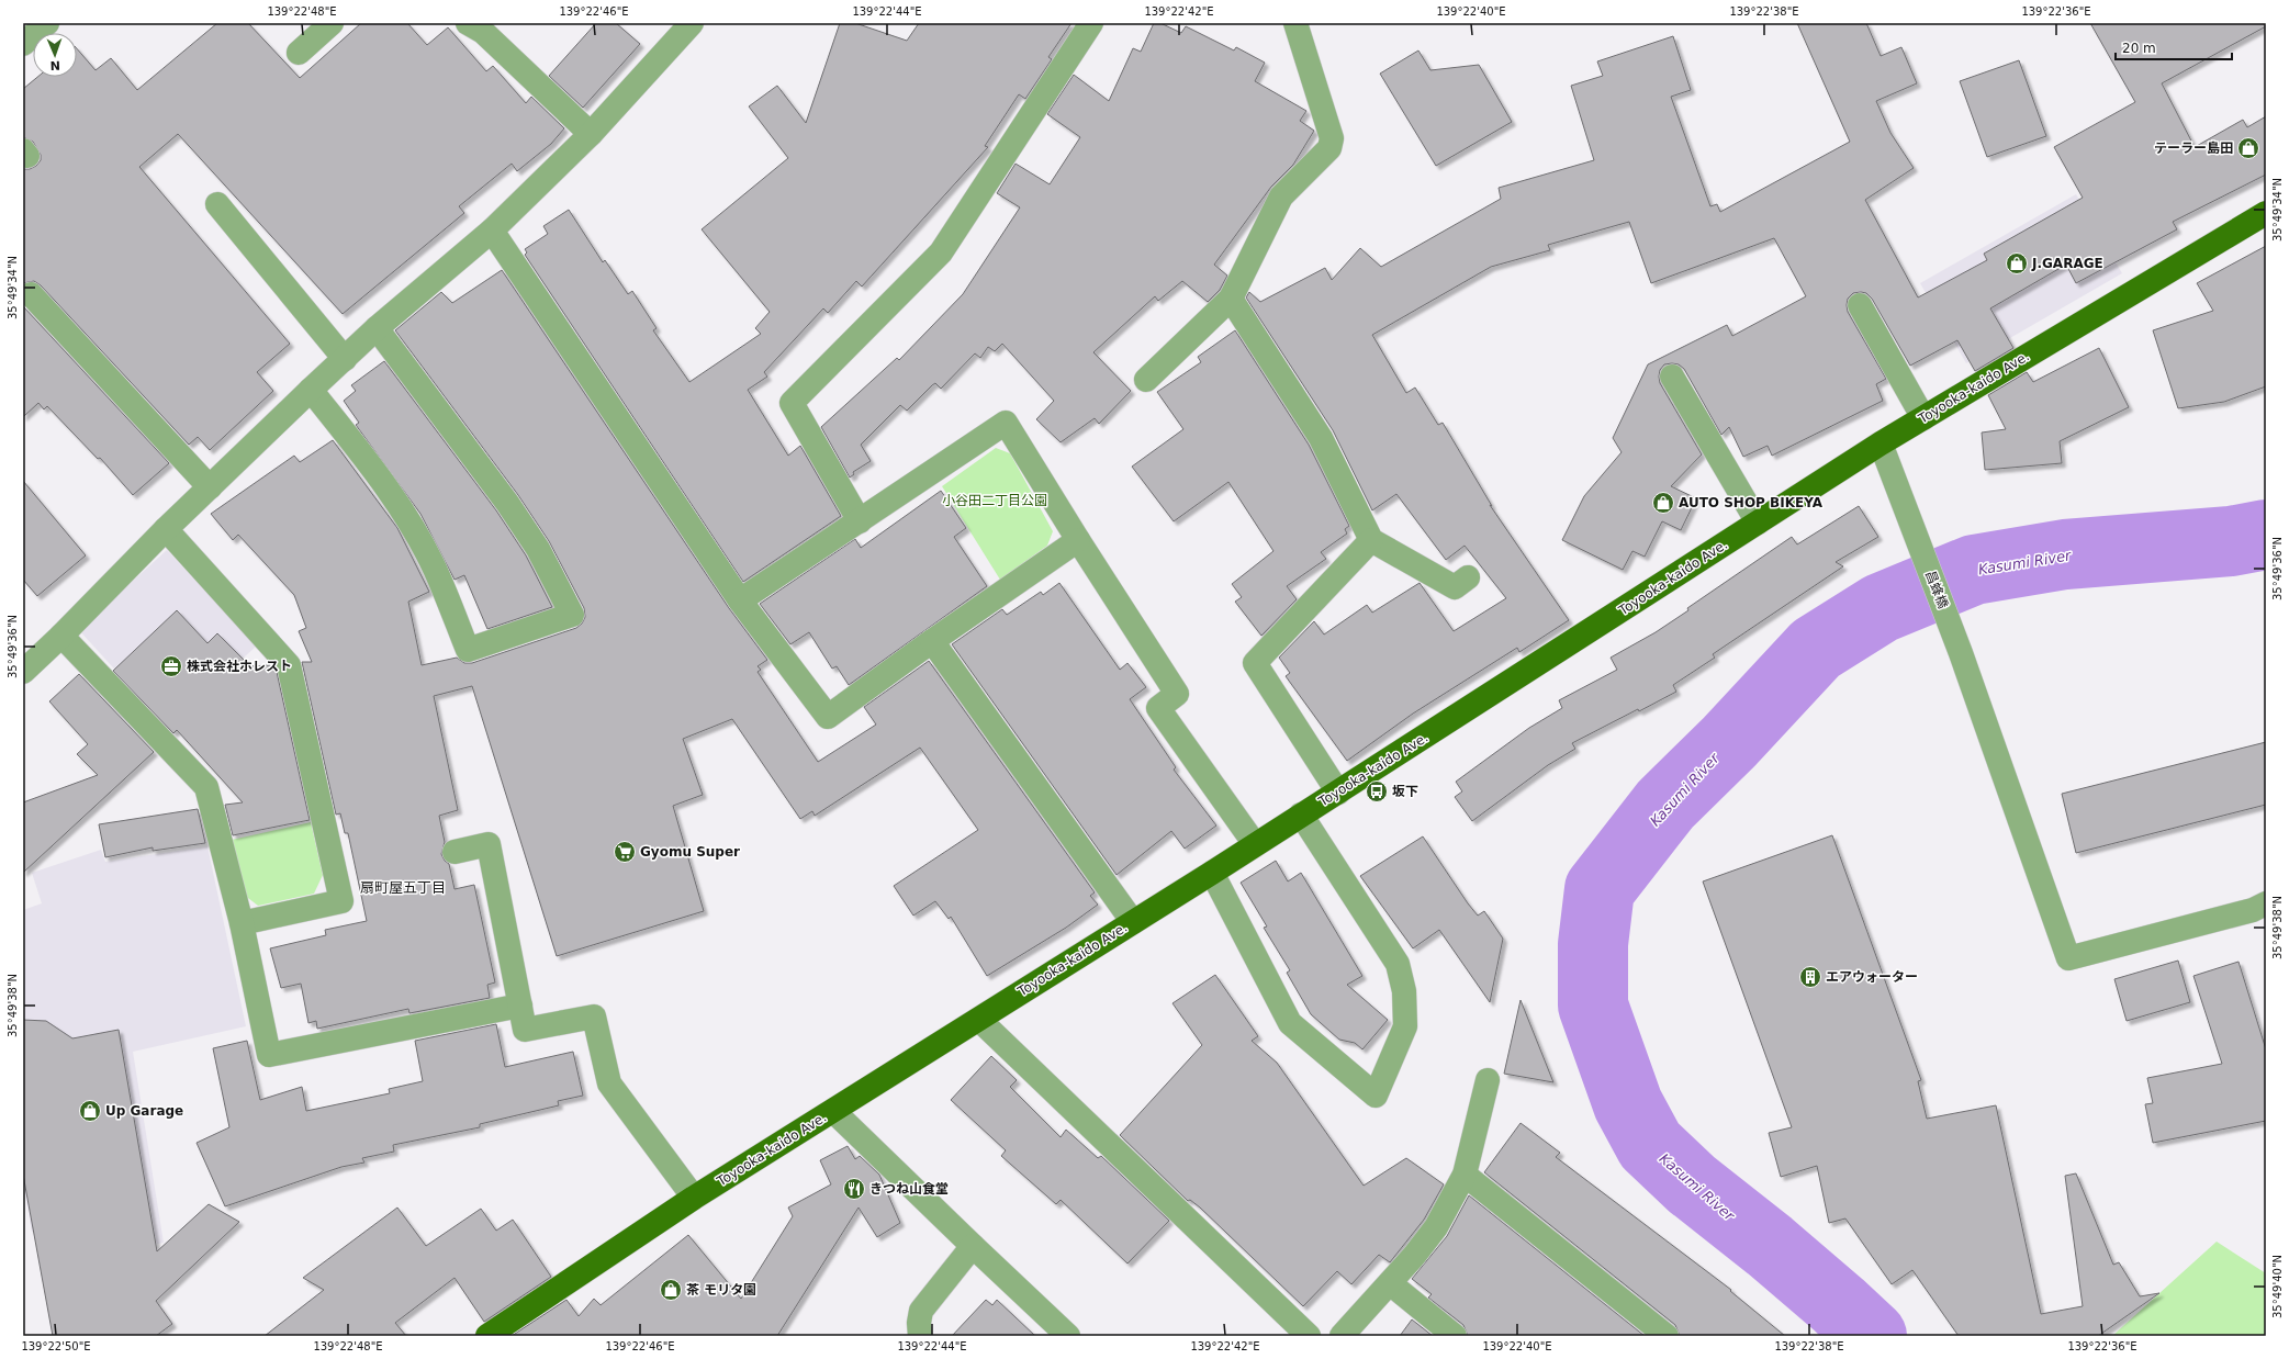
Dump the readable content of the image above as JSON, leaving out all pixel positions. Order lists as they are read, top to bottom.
{
  "streets": {
    "main road": ["Toyooka-kaido Ave."],
    "street": ["昌蜂橋"]
  },
  "crossings": [
    ["Toyooka-kaido Ave.", "昌蜂橋"]
  ],
  "districts": ["扇町屋五丁目"],
  "water": ["Kasumi River"],
  "parks": ["小谷田二丁目公園"],
  "places": {
    "shop": [
      "テーラー島田",
      "J.GARAGE",
      "AUTO SHOP BIKEYA",
      "Up Garage",
      "茶 モリタ園"
    ],
    "office": ["株式会社ホレスト"],
    "bus stop": ["坂下"],
    "supermarket": ["Gyomu Super"],
    "building": ["エアウォーター"],
    "restaurant": ["きつね山食堂"]
  },
  "scale_bar": "20 m",
  "north": "bottom",
  "coordinates": [
    "139°22'48\"E",
    "139°22'46\"E",
    "139°22'44\"E",
    "139°22'42\"E",
    "139°22'40\"E",
    "139°22'38\"E",
    "139°22'36\"E",
    "35°49'34\"N",
    "35°49'36\"N",
    "35°49'38\"N",
    "35°49'40\"N",
    "139°22'50\"E"
  ]
}
